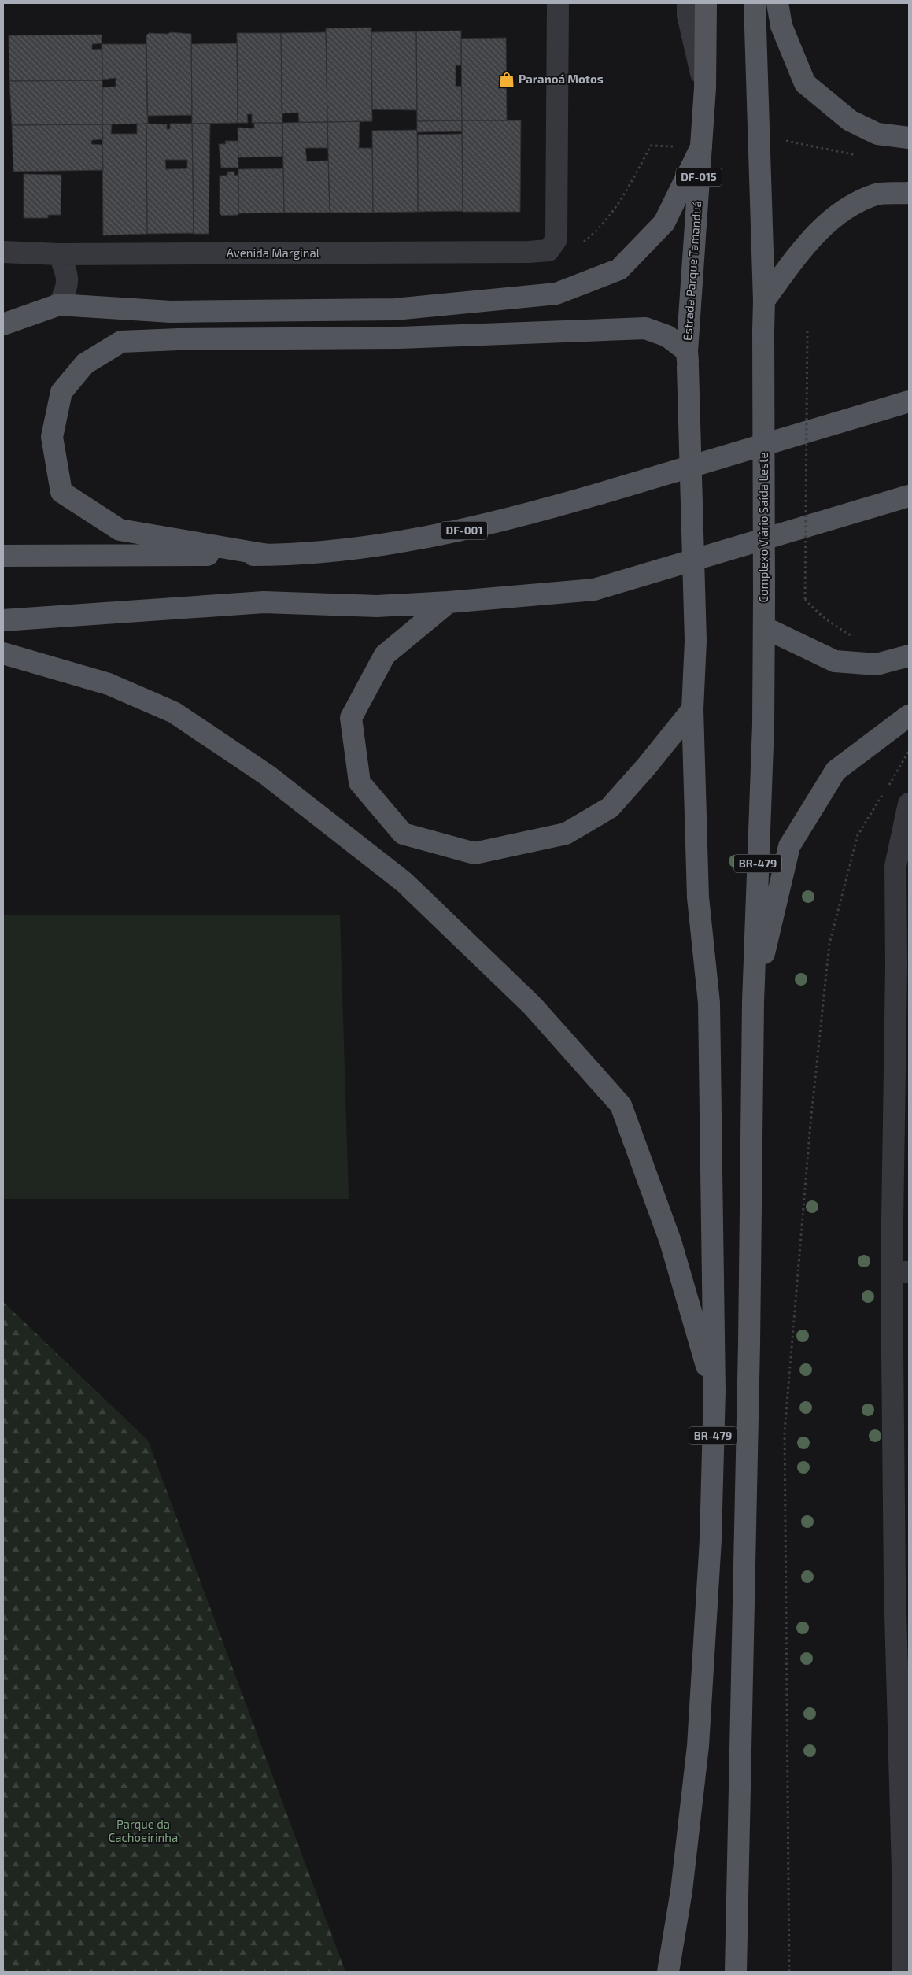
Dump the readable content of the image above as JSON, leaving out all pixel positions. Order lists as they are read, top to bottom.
{
  "streets": {
    "main road": [
      "DF-015",
      "Estrada Parque Tamanduá",
      "Complexo Viário Saída Leste",
      "DF-001",
      "BR-479"
    ],
    "street": ["Avenida Marginal"]
  },
  "crossings": [
    ["Estrada Parque Tamanduá", "BR-479"],
    ["Complexo Viário Saída Leste", "BR-479"]
  ],
  "parks": ["Parque da Cachoeirinha"],
  "places": {
    "shop": ["Paranoá Motos"]
  }
}
